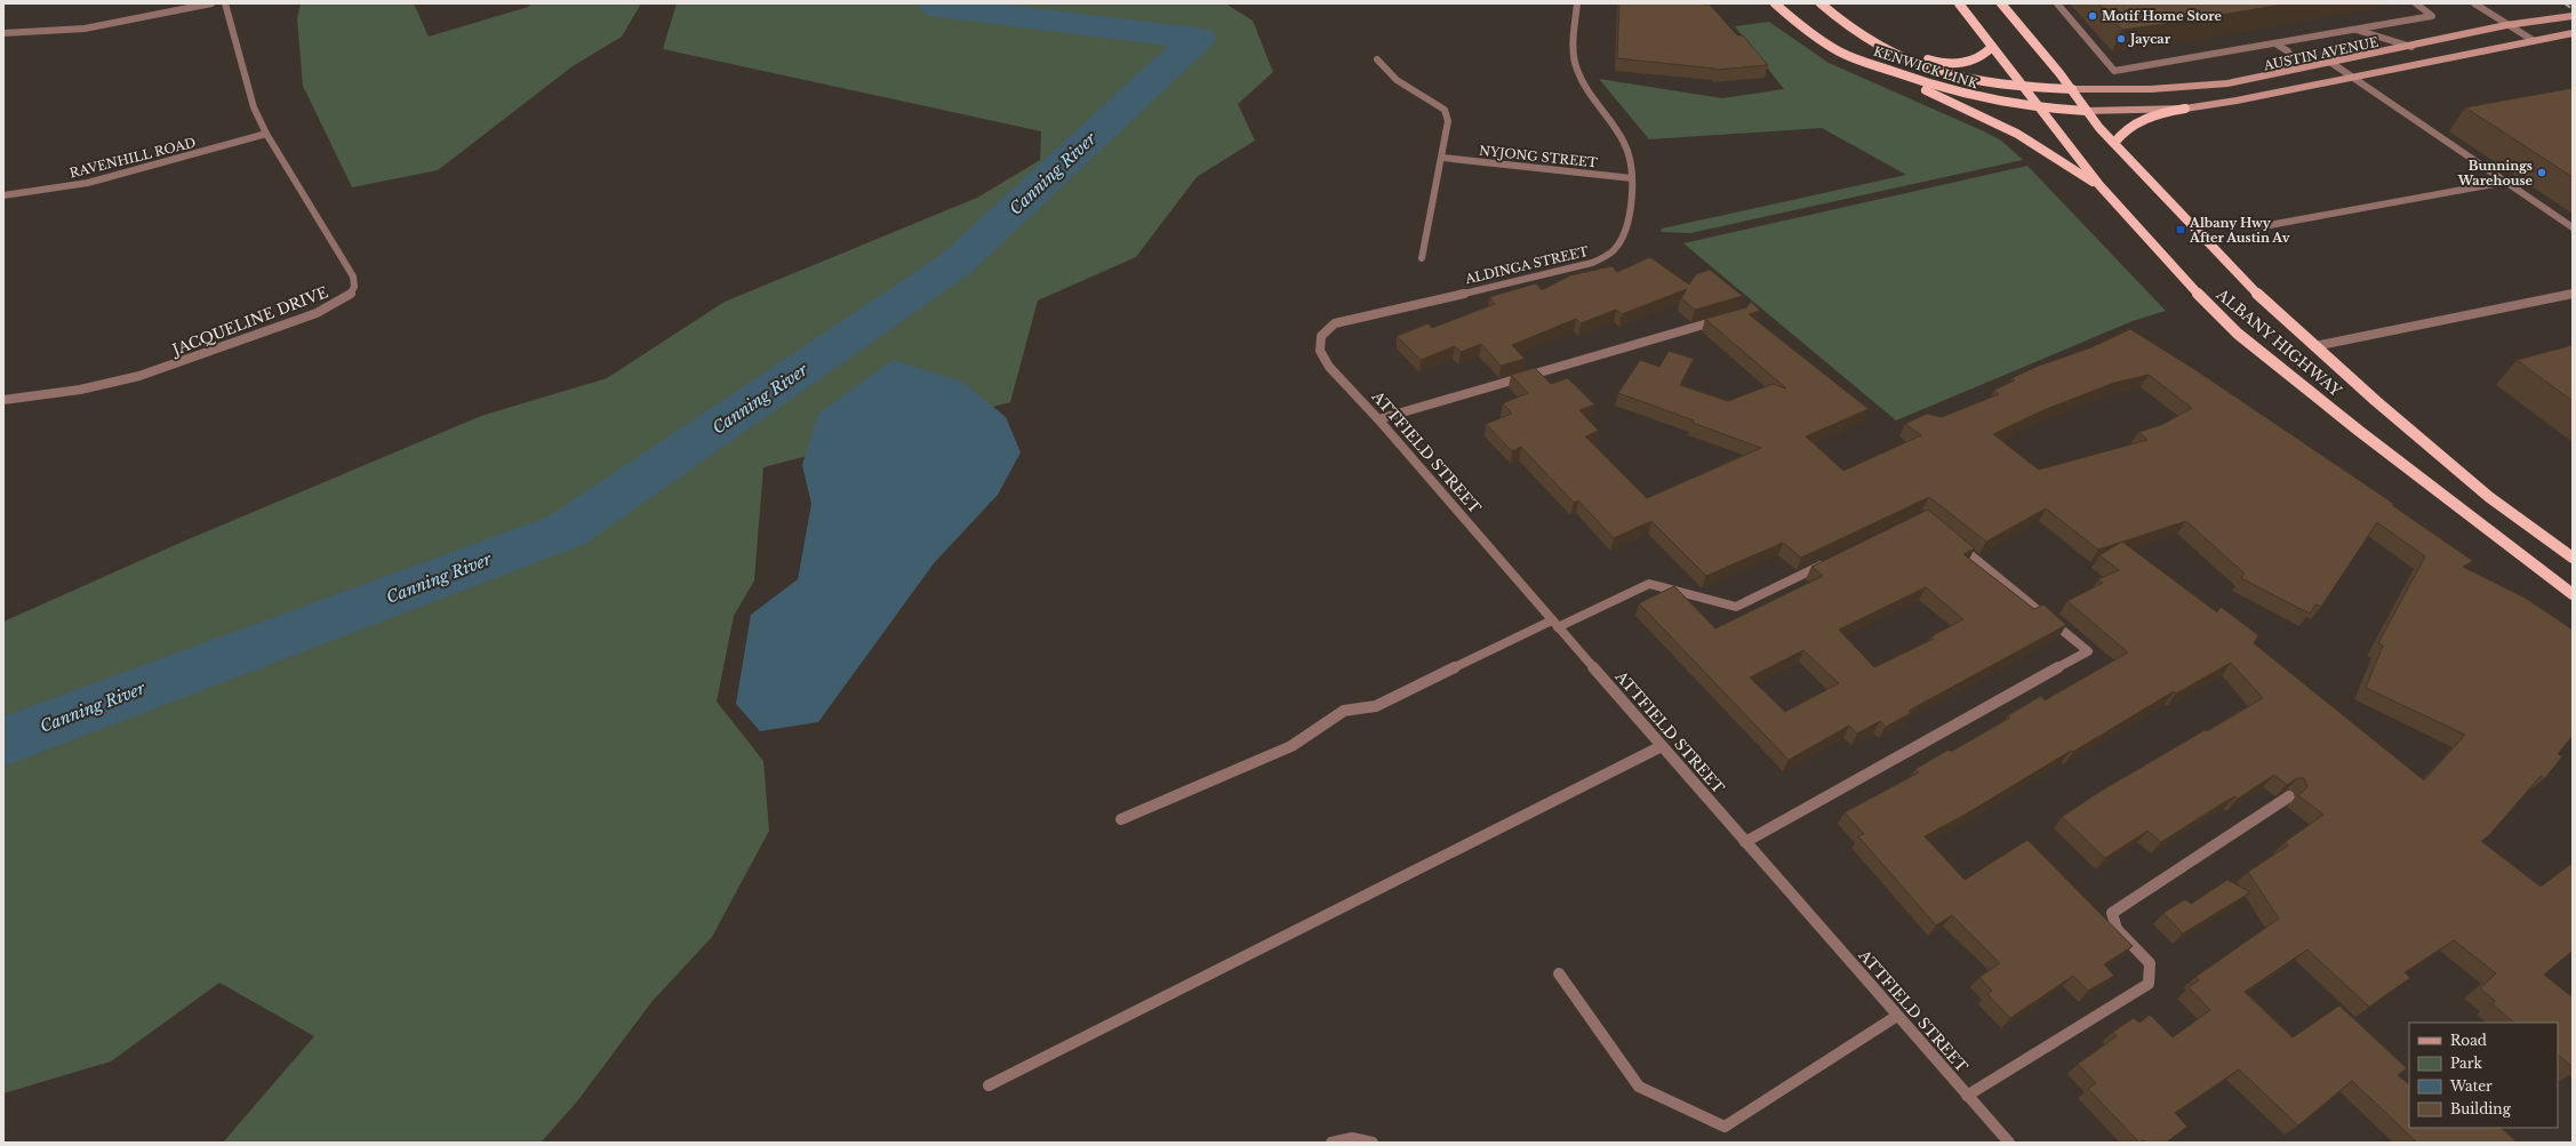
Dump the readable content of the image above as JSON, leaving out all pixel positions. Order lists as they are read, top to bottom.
{
  "streets": {
    "highway": ["KENWICK LINK", "ALBANY HIGHWAY"],
    "main road": ["AUSTIN AVENUE"],
    "street": [
      "NYJONG STREET",
      "RAVENHILL ROAD",
      "ALDINGA STREET",
      "JACQUELINE DRIVE",
      "ATTFIELD STREET"
    ]
  },
  "crossings": [
    ["AUSTIN AVENUE", "KENWICK LINK"],
    ["AUSTIN AVENUE", "ALBANY HIGHWAY"],
    ["KENWICK LINK", "ALBANY HIGHWAY"],
    ["NYJONG STREET", "ALDINGA STREET"],
    ["RAVENHILL ROAD", "JACQUELINE DRIVE"],
    ["ALDINGA STREET", "ATTFIELD STREET"]
  ],
  "water": ["Canning River"],
  "places": {
    "other": ["Motif Home Store", "Jaycar", "Bunnings Warehouse"],
    "transit": ["Albany Hwy After Austin Av"]
  },
  "legend": [
    "Road",
    "Park",
    "Water",
    "Building"
  ]
}
